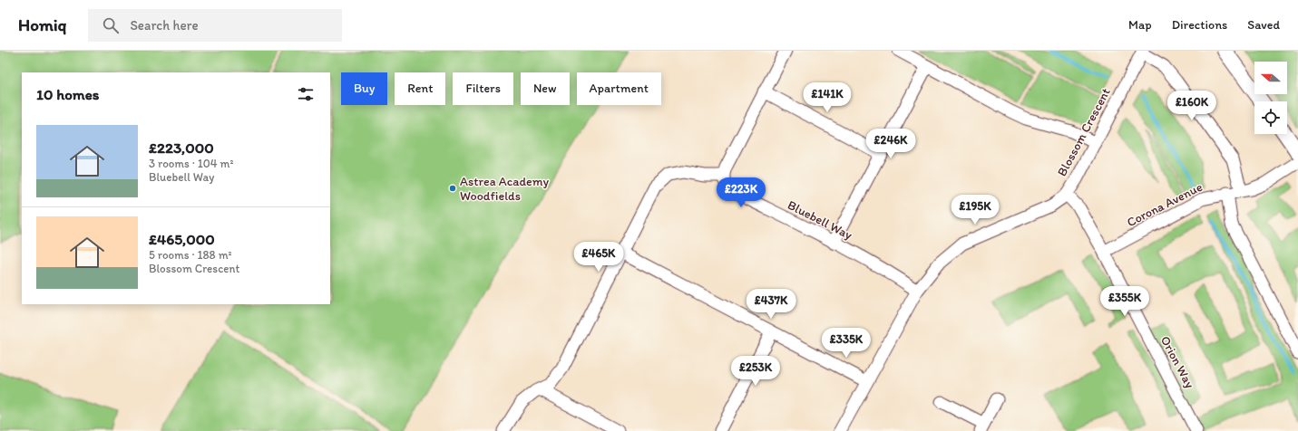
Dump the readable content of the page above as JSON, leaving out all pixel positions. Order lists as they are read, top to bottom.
{
  "streets": {
    "street": [
      "Blossom Crescent",
      "Corona Avenue",
      "Bluebell Way",
      "Orion Way"
    ]
  },
  "crossings": [
    ["Blossom Crescent", "Bluebell Way"],
    ["Blossom Crescent", "Orion Way"],
    ["Corona Avenue", "Orion Way"]
  ],
  "places": ["Astrea Academy Woodfields"],
  "north": "left",
  "page": {
    "header": "Homiq",
    "search": "Search here",
    "nav": ["Map", "Directions", "Saved"],
    "chip": [
      "Buy",
      "Rent",
      "Filters",
      "New",
      "Apartment"
    ],
    "heading": "10 homes",
    "price": [
      "£141K",
      "£160K",
      "£246K",
      "£223K",
      "£195K",
      "£465K",
      "£355K",
      "£437K",
      "£335K",
      "£253K"
    ],
    "list": [
      {
        "name": "£223,000",
        "note": "3 rooms · 104 m² · Bluebell Way"
      },
      {
        "name": "£465,000",
        "note": "5 rooms · 188 m² · Blossom Crescent"
      }
    ]
  }
}
